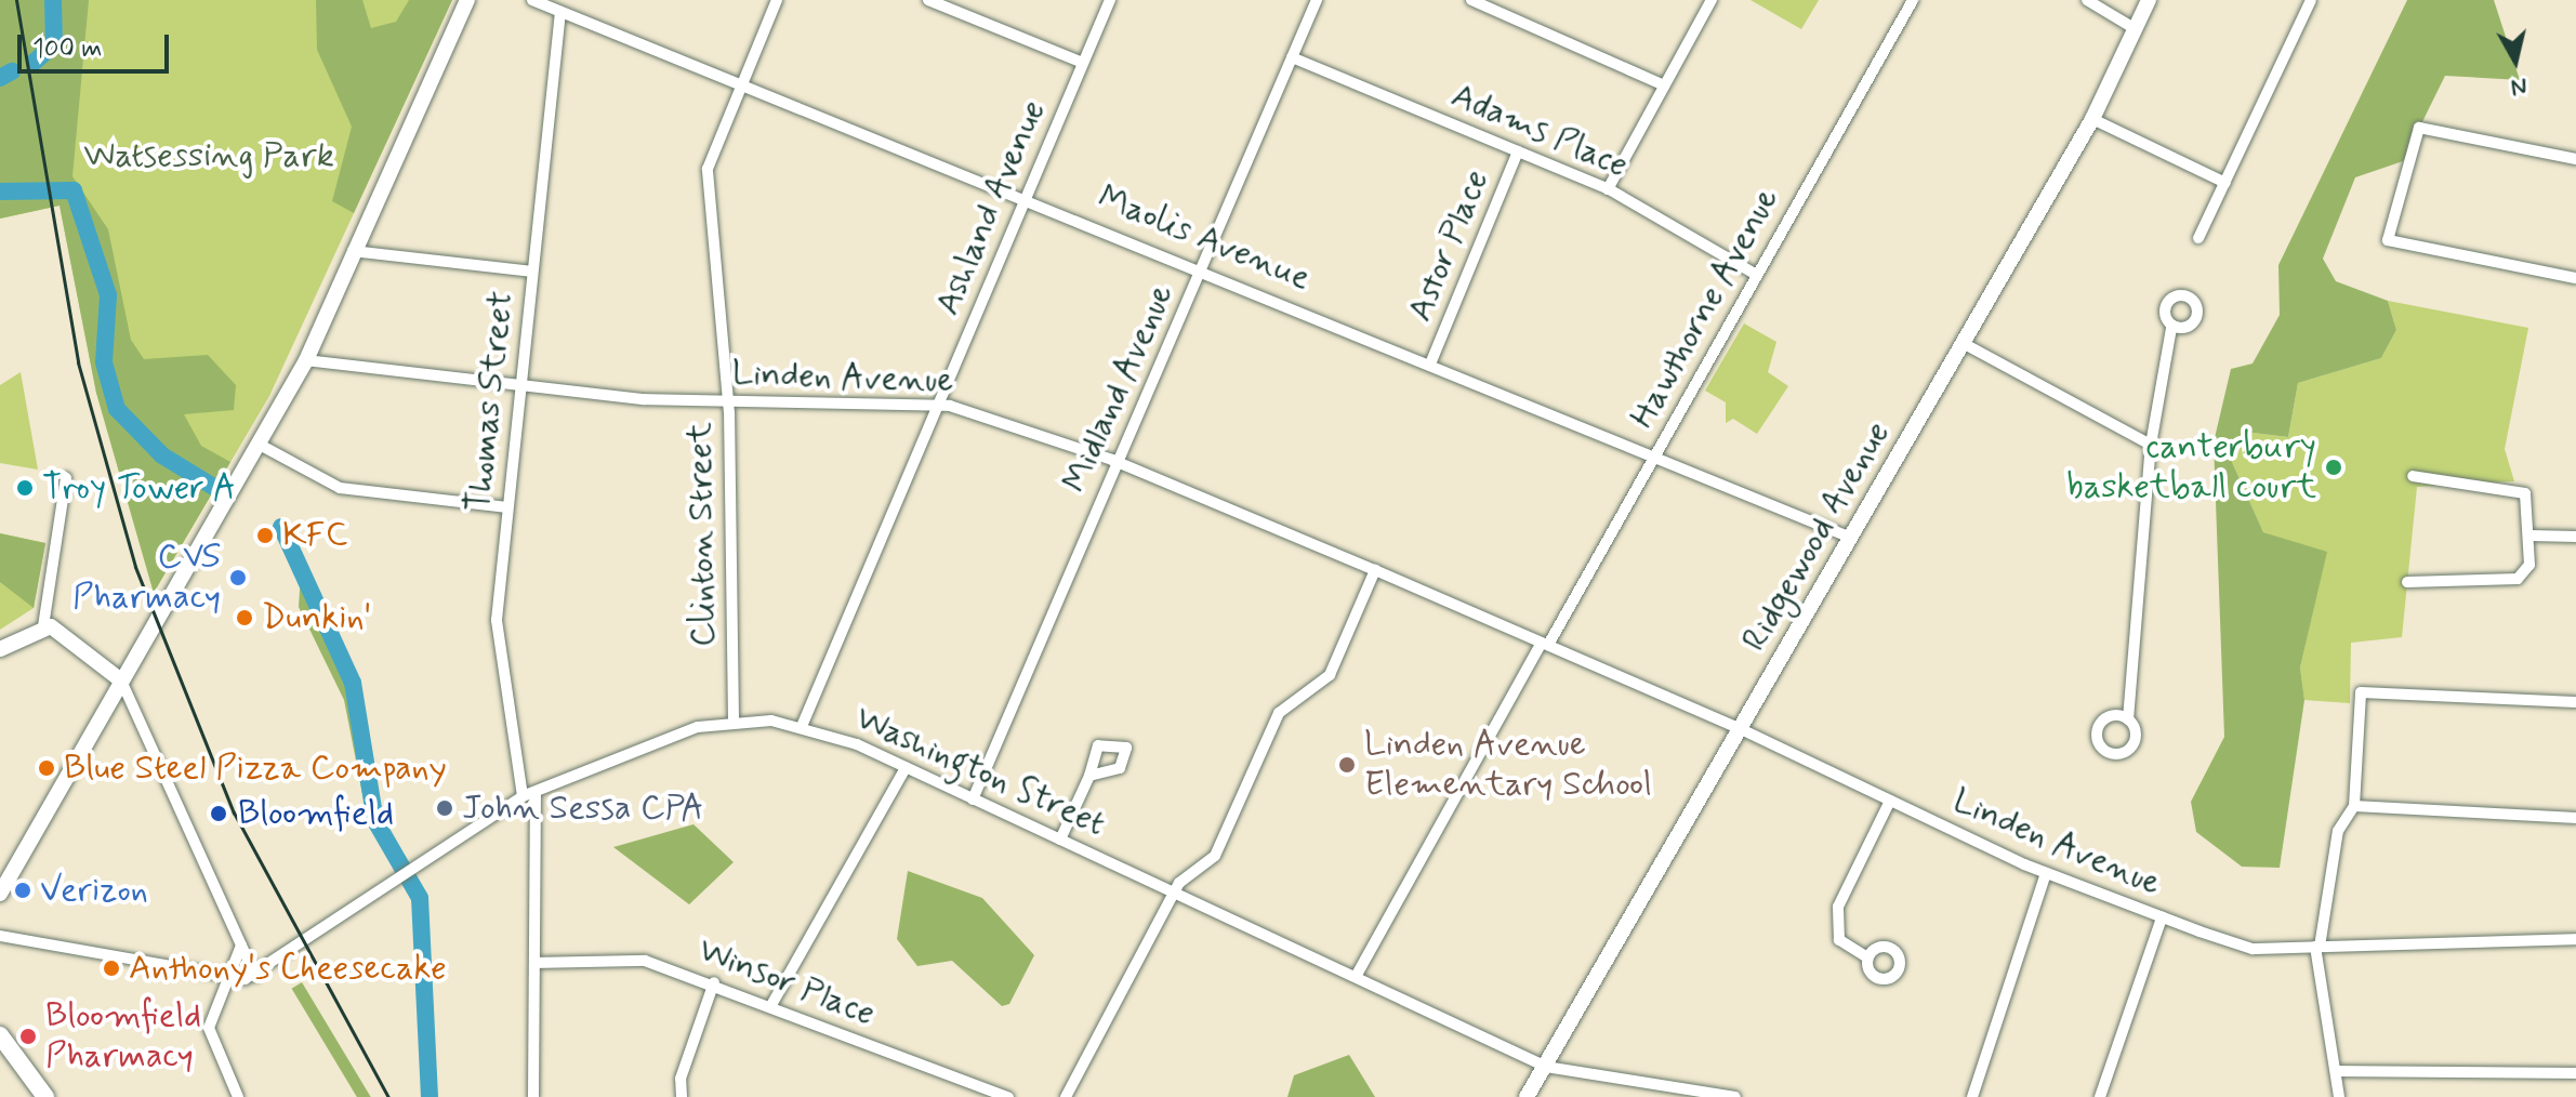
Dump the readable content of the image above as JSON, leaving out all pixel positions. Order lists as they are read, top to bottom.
{
  "streets": {
    "street": [
      "Adams Place",
      "Ashland Avenue",
      "Maolis Avenue",
      "Astor Place",
      "Hawthorne Avenue",
      "Linden Avenue",
      "Midland Avenue",
      "Thomas Street",
      "Clinton Street",
      "Ridgewood Avenue",
      "Washington Street",
      "Winsor Place"
    ]
  },
  "crossings": [
    ["Adams Place", "Astor Place"],
    ["Adams Place", "Hawthorne Avenue"],
    ["Adams Place", "Midland Avenue"],
    ["Ashland Avenue", "Maolis Avenue"],
    ["Ashland Avenue", "Linden Avenue"],
    ["Ashland Avenue", "Washington Street"],
    ["Maolis Avenue", "Astor Place"],
    ["Maolis Avenue", "Hawthorne Avenue"],
    ["Maolis Avenue", "Midland Avenue"],
    ["Maolis Avenue", "Thomas Street"],
    ["Maolis Avenue", "Clinton Street"],
    ["Maolis Avenue", "Ridgewood Avenue"],
    ["Hawthorne Avenue", "Linden Avenue"],
    ["Hawthorne Avenue", "Washington Street"],
    ["Linden Avenue", "Midland Avenue"],
    ["Linden Avenue", "Thomas Street"],
    ["Linden Avenue", "Clinton Street"],
    ["Linden Avenue", "Ridgewood Avenue"],
    ["Midland Avenue", "Washington Street"],
    ["Thomas Street", "Washington Street"],
    ["Clinton Street", "Washington Street"],
    ["Ridgewood Avenue", "Washington Street"]
  ],
  "parks": ["Watsessing Park"],
  "places": [
    "canterbury basketball court",
    "Troy Tower A",
    "KFC",
    "CVS Pharmacy",
    "Dunkin'",
    "Linden Avenue Elementary School",
    "Blue Steel Pizza Company",
    "John Sessa CPA",
    "Bloomfield",
    "Verizon",
    "Anthony's Cheesecake",
    "Bloomfield Pharmacy"
  ],
  "scale_bar": "100 m",
  "north": "bottom"
}
